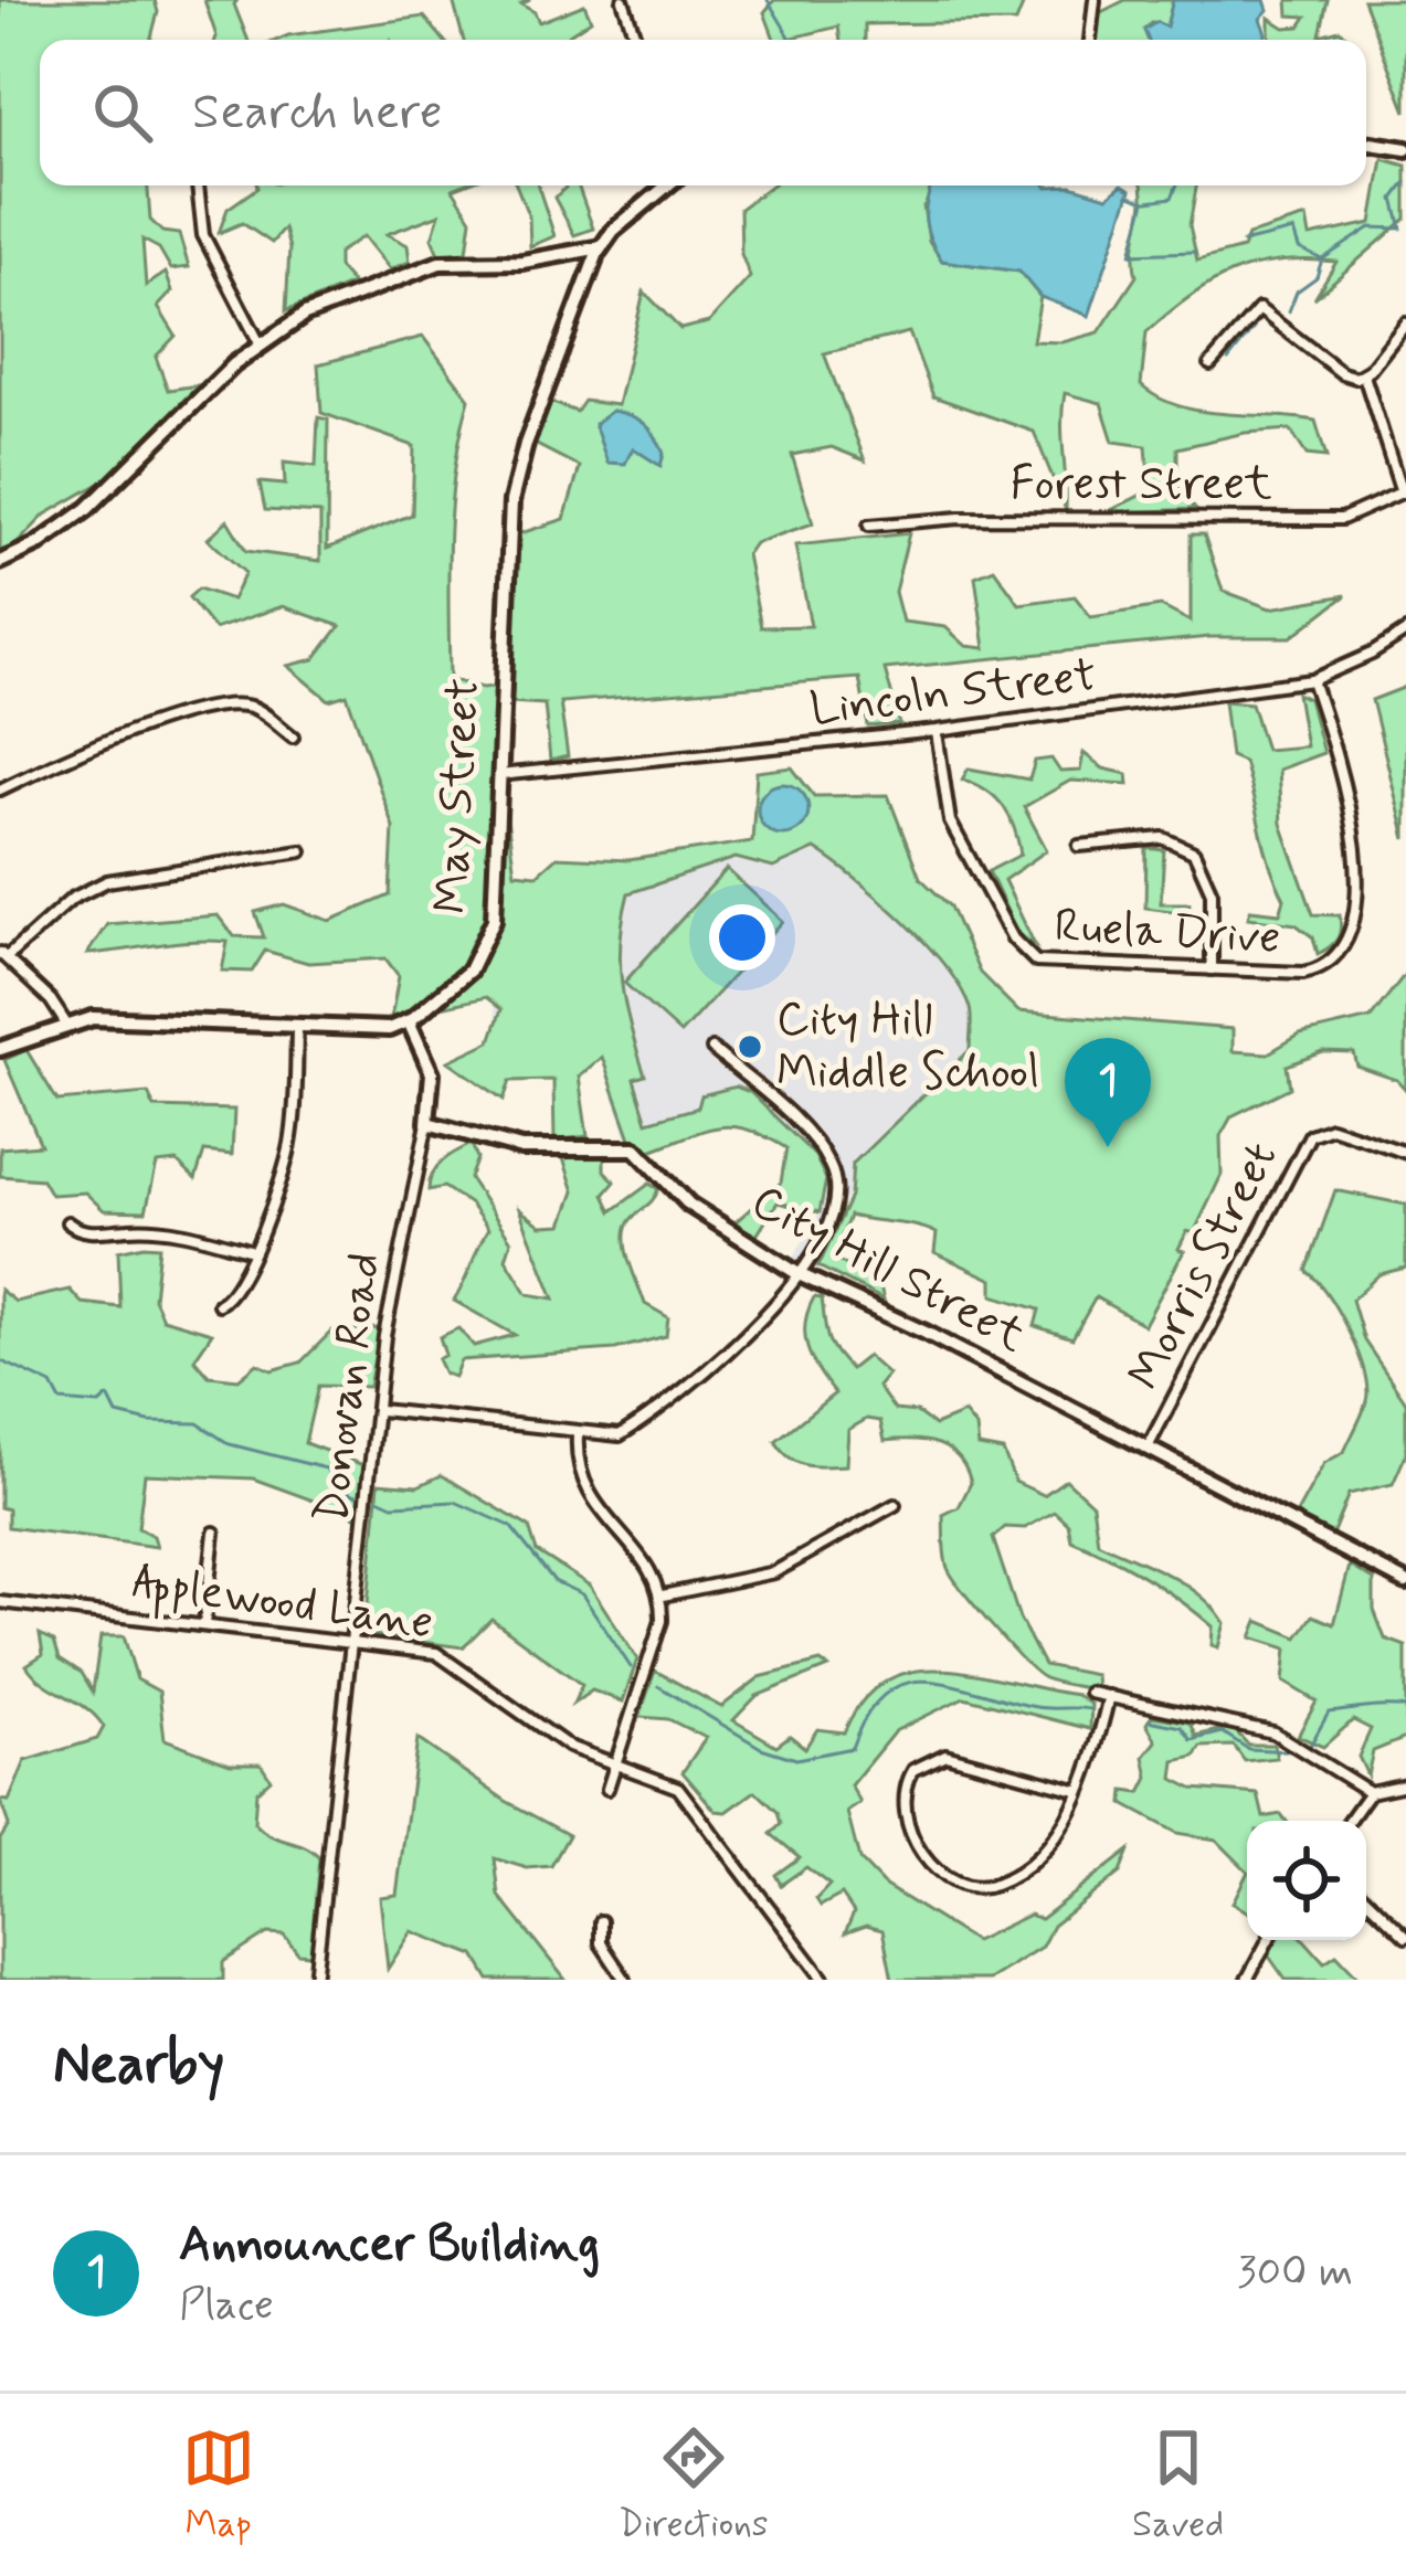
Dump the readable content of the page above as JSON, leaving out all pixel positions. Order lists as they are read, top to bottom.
{
  "streets": {
    "street": [
      "Forest Street",
      "Lincoln Street",
      "May Street",
      "Ruela Drive",
      "Morris Street",
      "City Hill Street",
      "Donovan Road",
      "Applewood Lane"
    ]
  },
  "crossings": [
    ["Lincoln Street", "May Street"],
    ["Lincoln Street", "Ruela Drive"],
    ["Morris Street", "City Hill Street"],
    ["City Hill Street", "Donovan Road"],
    ["Donovan Road", "Applewood Lane"]
  ],
  "places": ["City Hill Middle School"],
  "page": {
    "search": "Search here",
    "pins": "1",
    "heading": "Nearby",
    "list": [
      {
        "mark": "1",
        "name": "Announcer Building",
        "note": "Place",
        "value": "300 m"
      }
    ],
    "nav": ["Map", "Directions", "Saved"]
  }
}
